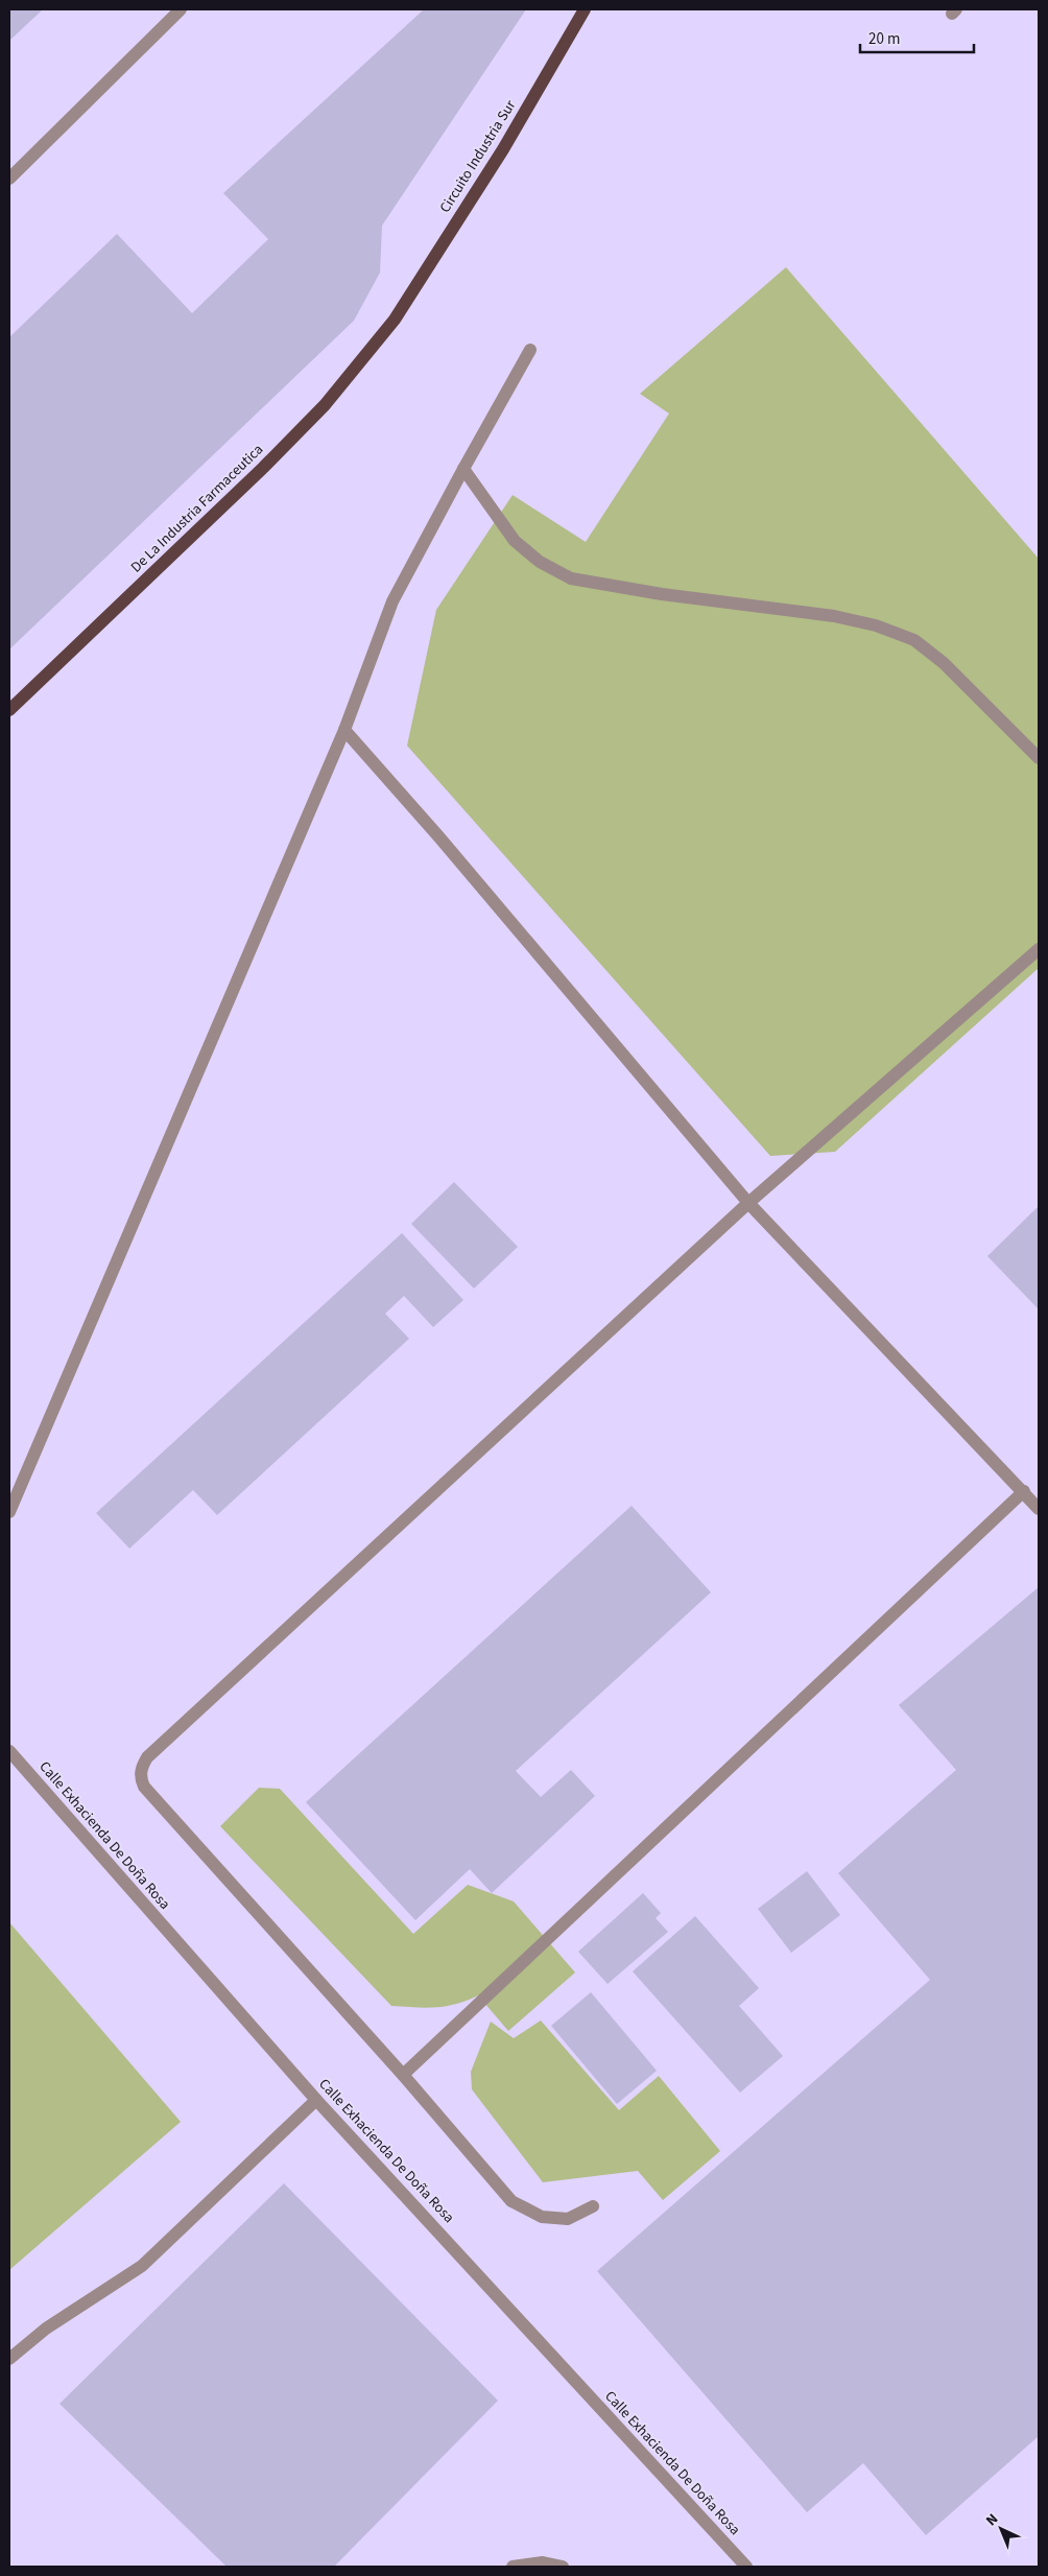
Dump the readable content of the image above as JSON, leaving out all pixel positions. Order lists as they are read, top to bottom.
{
  "streets": {
    "main road": ["Circuito Industria Sur", "De La Industria Farmaceutica"],
    "lane": ["Calle Exhacienda De Doña Rosa"]
  },
  "crossings": [
    ["Circuito Industria Sur", "De La Industria Farmaceutica"]
  ],
  "scale_bar": "20 m",
  "north": "top left"
}
